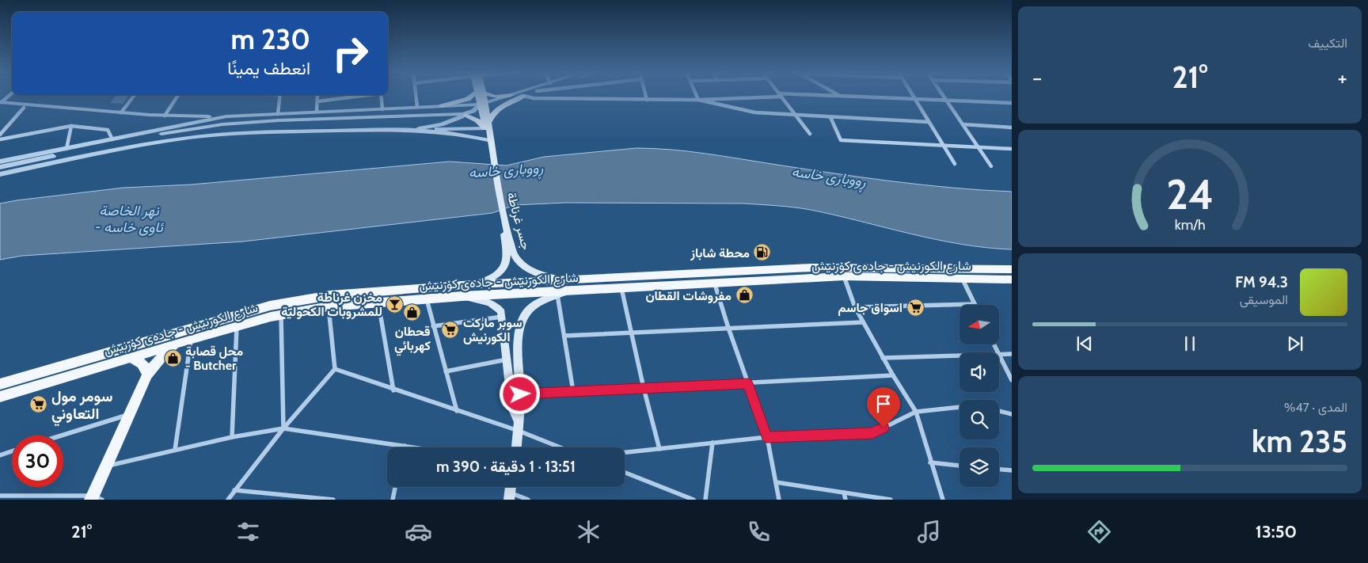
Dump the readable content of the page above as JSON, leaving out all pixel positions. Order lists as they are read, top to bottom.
{
  "streets": {
    "main road": ["جسر غرناطة", "شارع الكورنيش - جادەی کۆرنیش"]
  },
  "crossings": [
    ["جسر غرناطة", "شارع الكورنيش - جادەی کۆرنیش"]
  ],
  "water": ["ڕووباری خاسە", "نهر الخاصة - ئاوی خاسە"],
  "places": {
    "fuel station": ["محطة شاباز"],
    "shop": ["مفروشات القطان", "قحطان كهربائي", "محل قصابة - Butcher"],
    "bar": ["مخزن غرناطة للمشروبات الكحولية"],
    "supermarket": ["اسواق جاسم", "سوبر ماركت الكورنيش", "سومر مول التعاوني"]
  },
  "north": "left",
  "page": {
    "tile": [
      "التكييف",
      ["المدى · 47%", "235 km"]
    ],
    "turn": ["230 m", "انعطف يمينًا"],
    "heat": ["−", "21°", "+"],
    "song": ["94.3 FM", "الموسيقى"],
    "limit": "30",
    "trip": "13:51 · 1 دقيقة · 390 m",
    "tabs": ["13:50", "21°"],
    "gauge": ["24", "km/h"]
  }
}
